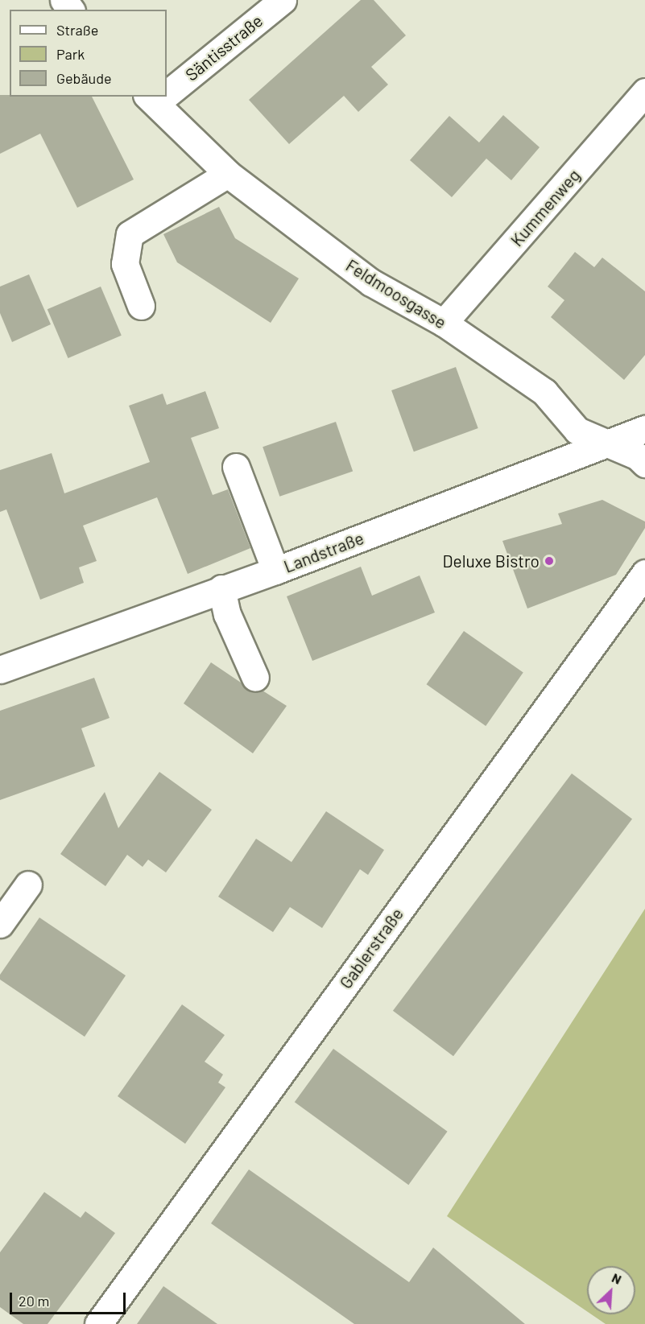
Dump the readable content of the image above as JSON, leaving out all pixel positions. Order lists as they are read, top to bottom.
{
  "streets": {
    "street": [
      "Säntisstraße",
      "Kummenweg",
      "Feldmoosgasse",
      "Landstraße",
      "Gablerstraße"
    ]
  },
  "crossings": [
    ["Kummenweg", "Feldmoosgasse"],
    ["Feldmoosgasse", "Landstraße"]
  ],
  "places": ["Deluxe Bistro"],
  "legend": ["Straße", "Park", "Gebäude"],
  "scale_bar": "20 m",
  "north": "top right"
}
